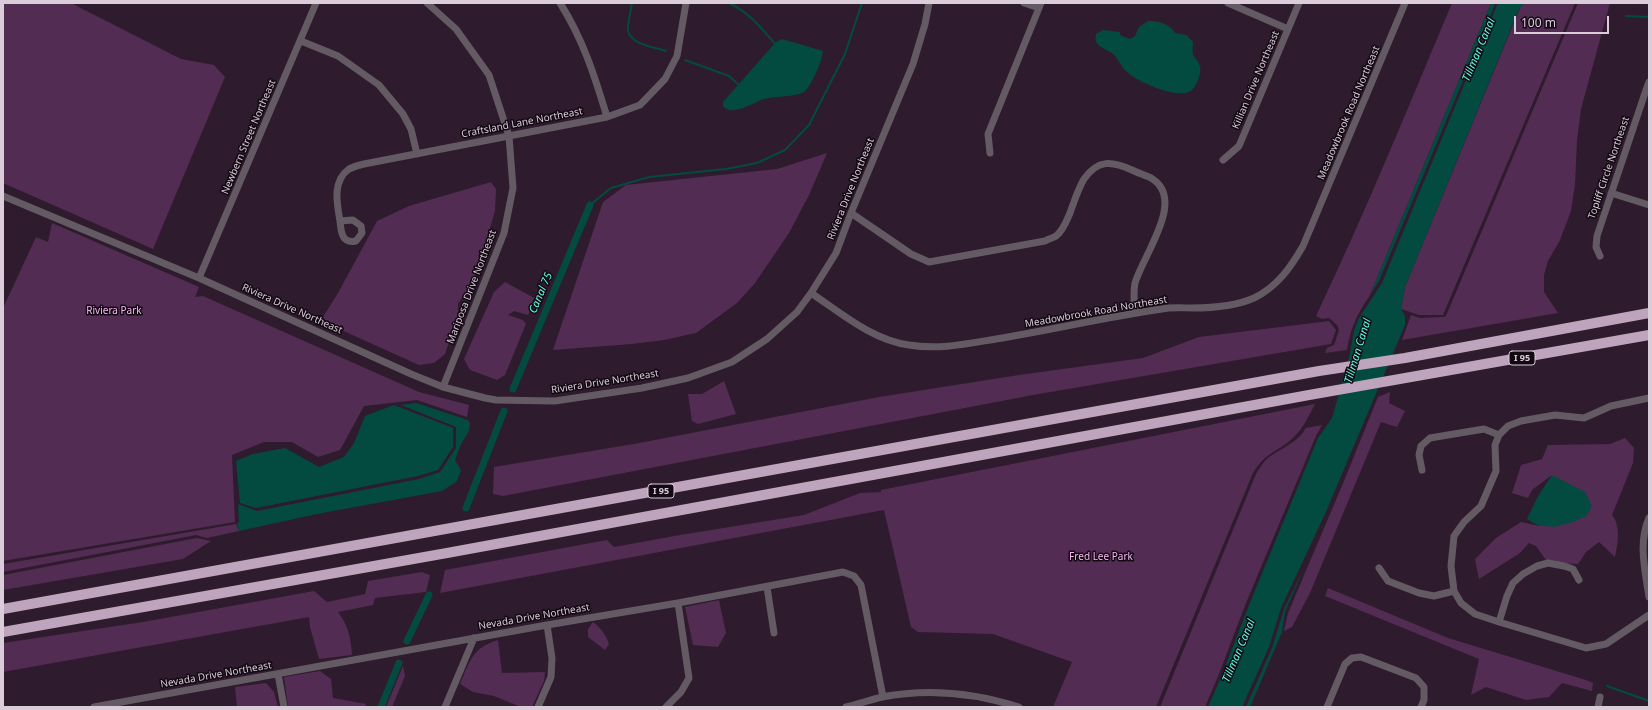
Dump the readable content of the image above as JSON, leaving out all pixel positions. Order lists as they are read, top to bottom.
{
  "streets": {
    "highway": ["I 95"],
    "street": [
      "Killian Drive Northeast",
      "Meadowbrook Road Northeast",
      "Craftsland Lane Northeast",
      "Newbern Street Northeast",
      "Topliff Circle Northeast",
      "Riviera Drive Northeast",
      "Mariposa Drive Northeast",
      "Nevada Drive Northeast"
    ]
  },
  "crossings": [
    ["Meadowbrook Road Northeast", "Riviera Drive Northeast"],
    ["Craftsland Lane Northeast", "Mariposa Drive Northeast"],
    ["Newbern Street Northeast", "Riviera Drive Northeast"],
    ["Riviera Drive Northeast", "Mariposa Drive Northeast"]
  ],
  "water": ["Tillman Canal", "Canal 75"],
  "parks": ["Riviera Park", "Fred Lee Park"],
  "scale_bar": "100 m"
}
